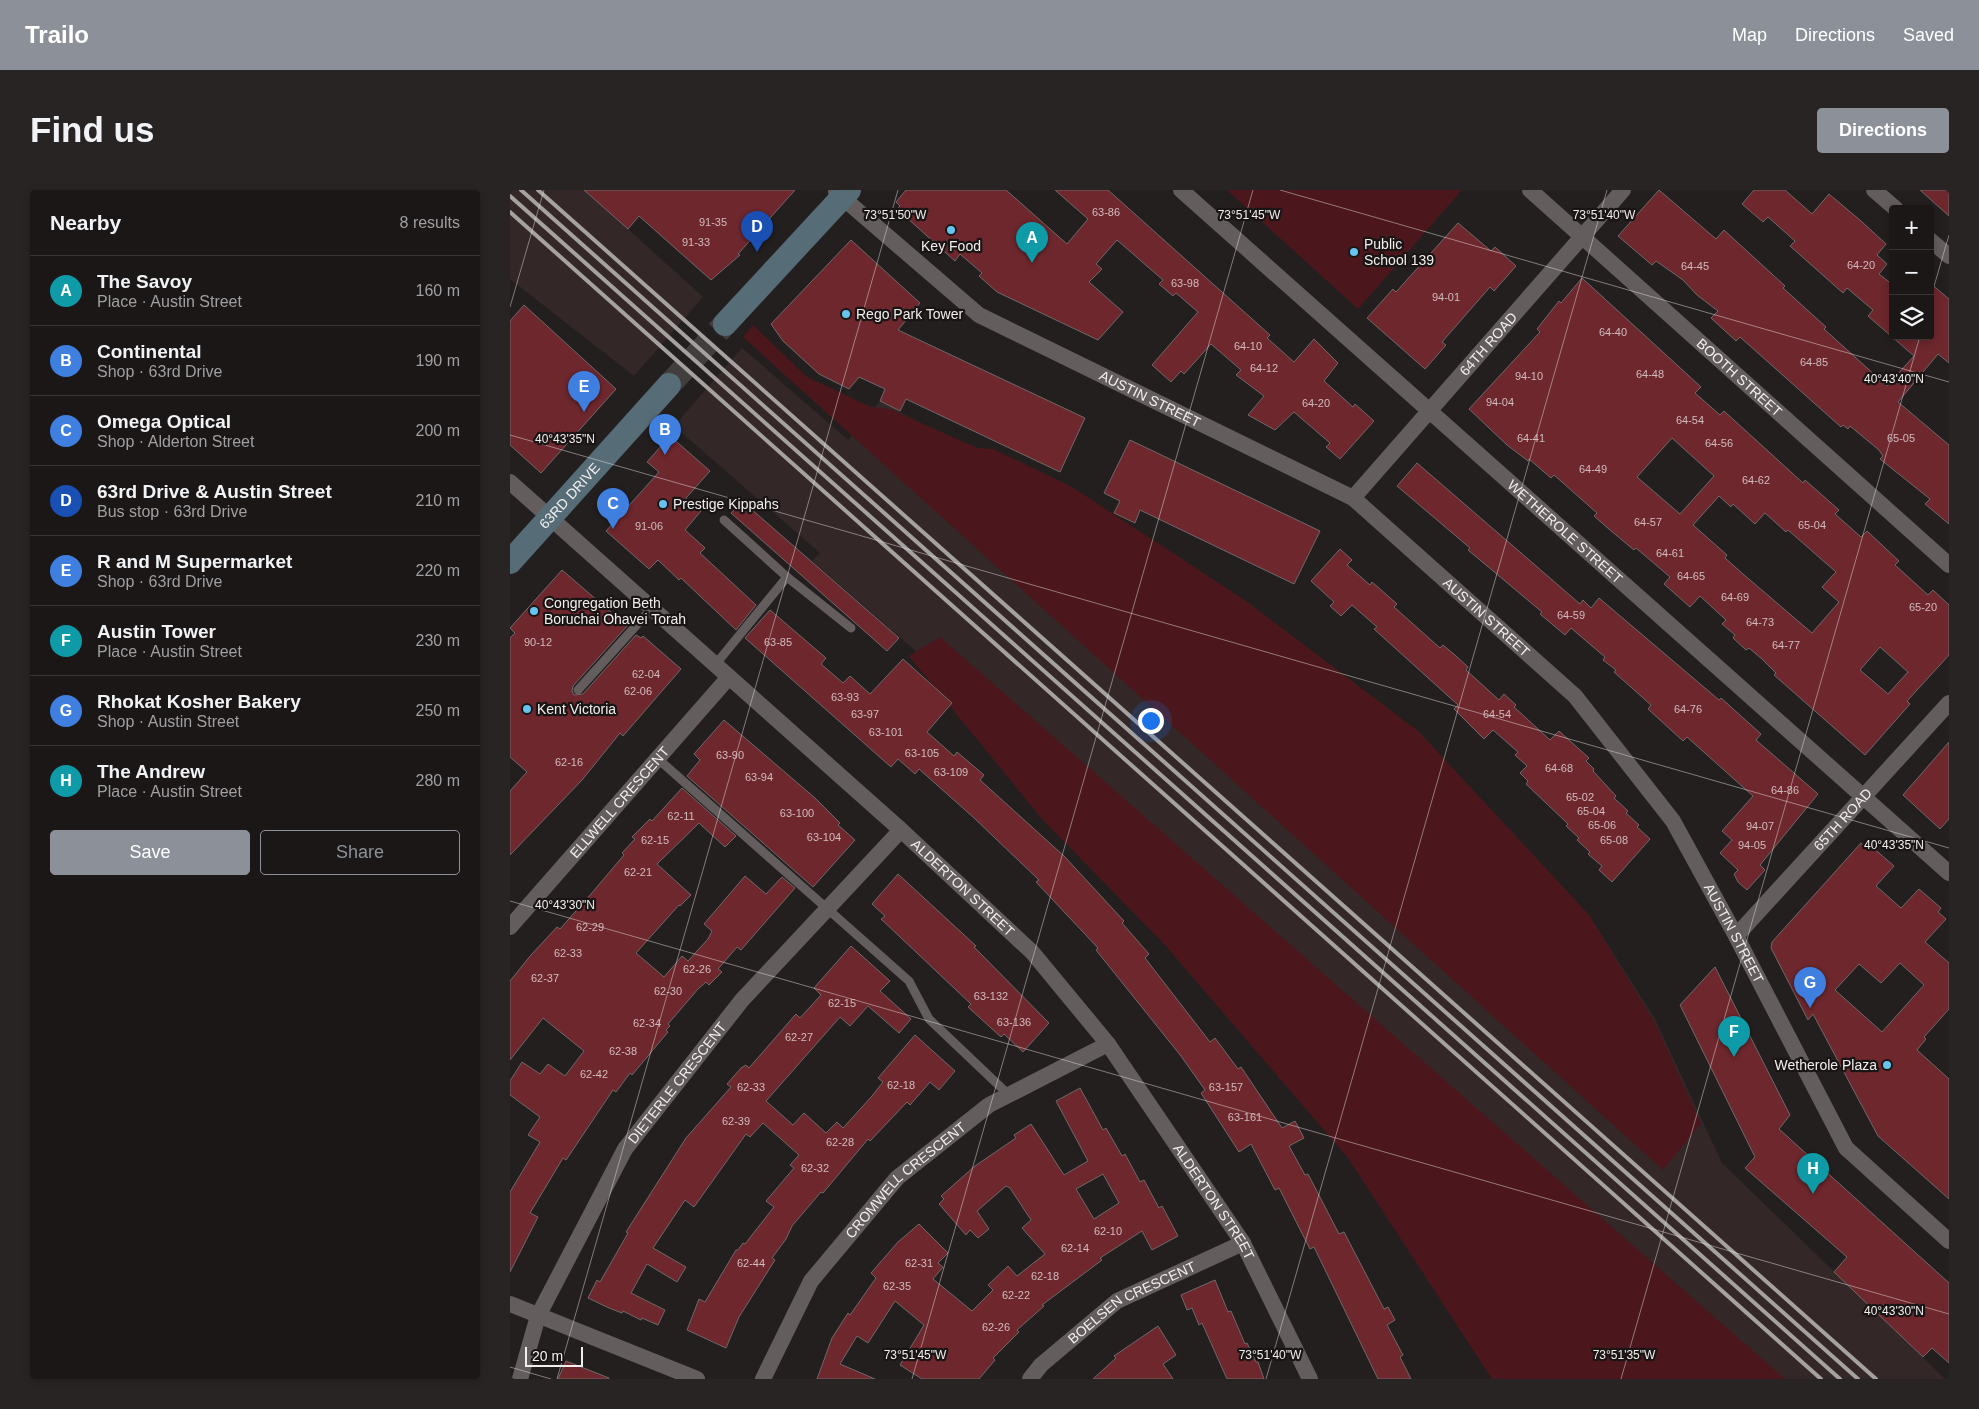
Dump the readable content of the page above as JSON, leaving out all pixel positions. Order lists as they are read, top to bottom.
{
  "streets": {
    "street": [
      "64TH ROAD",
      "BOOTH STREET",
      "AUSTIN STREET",
      "63RD DRIVE",
      "WETHEROLE STREET",
      "ELLWELL CRESCENT",
      "65TH ROAD",
      "ALDERTON STREET",
      "DIETERLE CRESCENT",
      "CROMWELL CRESCENT",
      "BOELSEN CRESCENT"
    ]
  },
  "crossings": [
    ["64TH ROAD", "BOOTH STREET"],
    ["64TH ROAD", "AUSTIN STREET"],
    ["64TH ROAD", "WETHEROLE STREET"],
    ["AUSTIN STREET", "65TH ROAD"],
    ["63RD DRIVE", "ALDERTON STREET"],
    ["WETHEROLE STREET", "65TH ROAD"],
    ["ELLWELL CRESCENT", "ALDERTON STREET"],
    ["ALDERTON STREET", "DIETERLE CRESCENT"],
    ["ALDERTON STREET", "CROMWELL CRESCENT"],
    ["ALDERTON STREET", "BOELSEN CRESCENT"]
  ],
  "places": [
    "Key Food",
    "Public School 139",
    "Rego Park Tower",
    "Prestige Kippahs",
    "Congregation Beth Boruchai Ohavei Torah",
    "Kent Victoria",
    "Wetherole Plaza"
  ],
  "house_numbers": [
    "63-86",
    "91-35",
    "91-33",
    "64-20",
    "64-45",
    "63-98",
    "94-01",
    "64-40",
    "64-10",
    "64-85",
    "64-12",
    "64-48",
    "94-10",
    "94-04",
    "64-20",
    "64-54",
    "64-41",
    "65-05",
    "64-56",
    "64-49",
    "64-62",
    "64-57",
    "65-04",
    "91-06",
    "64-61",
    "64-65",
    "64-69",
    "65-20",
    "64-59",
    "64-73",
    "90-12",
    "63-85",
    "64-77",
    "62-04",
    "62-06",
    "63-93",
    "64-76",
    "63-97",
    "64-54",
    "63-101",
    "63-105",
    "63-90",
    "62-16",
    "64-68",
    "63-109",
    "63-94",
    "64-86",
    "65-02",
    "65-04",
    "63-100",
    "62-11",
    "65-06",
    "94-07",
    "63-104",
    "62-15",
    "65-08",
    "94-05",
    "62-21",
    "62-29",
    "62-33",
    "62-26",
    "62-37",
    "62-30",
    "63-132",
    "62-15",
    "63-136",
    "62-34",
    "62-27",
    "62-38",
    "62-42",
    "62-18",
    "62-33",
    "63-157",
    "63-161",
    "62-39",
    "62-28",
    "62-32",
    "62-10",
    "62-14",
    "62-44",
    "62-31",
    "62-18",
    "62-35",
    "62-22",
    "62-26"
  ],
  "scale_bar": "20 m",
  "page": {
    "header": "Trailo",
    "nav": ["Map", "Directions", "Saved"],
    "buttons": [
      "Directions",
      ["Save", "Share"]
    ],
    "title": "Find us",
    "heading": ["Nearby", "8 results"],
    "map_buttons": ["+", "−"],
    "pins": [
      "D",
      "A",
      "E",
      "B",
      "C",
      "G",
      "F",
      "H"
    ],
    "list": [
      {
        "mark": "A",
        "name": "The Savoy",
        "note": "Place · Austin Street",
        "value": "160 m"
      },
      {
        "mark": "B",
        "name": "Continental",
        "note": "Shop · 63rd Drive",
        "value": "190 m"
      },
      {
        "mark": "C",
        "name": "Omega Optical",
        "note": "Shop · Alderton Street",
        "value": "200 m"
      },
      {
        "mark": "D",
        "name": "63rd Drive & Austin Street",
        "note": "Bus stop · 63rd Drive",
        "value": "210 m"
      },
      {
        "mark": "E",
        "name": "R and M Supermarket",
        "note": "Shop · 63rd Drive",
        "value": "220 m"
      },
      {
        "mark": "F",
        "name": "Austin Tower",
        "note": "Place · Austin Street",
        "value": "230 m"
      },
      {
        "mark": "G",
        "name": "Rhokat Kosher Bakery",
        "note": "Shop · Austin Street",
        "value": "250 m"
      },
      {
        "mark": "H",
        "name": "The Andrew",
        "note": "Place · Austin Street",
        "value": "280 m"
      }
    ],
    "scale": "20 m"
  },
  "coordinates": [
    "73°51'50\"W",
    "73°51'45\"W",
    "73°51'40\"W",
    "40°43'40\"N",
    "40°43'35\"N",
    "40°43'30\"N",
    "73°51'35\"W"
  ]
}
